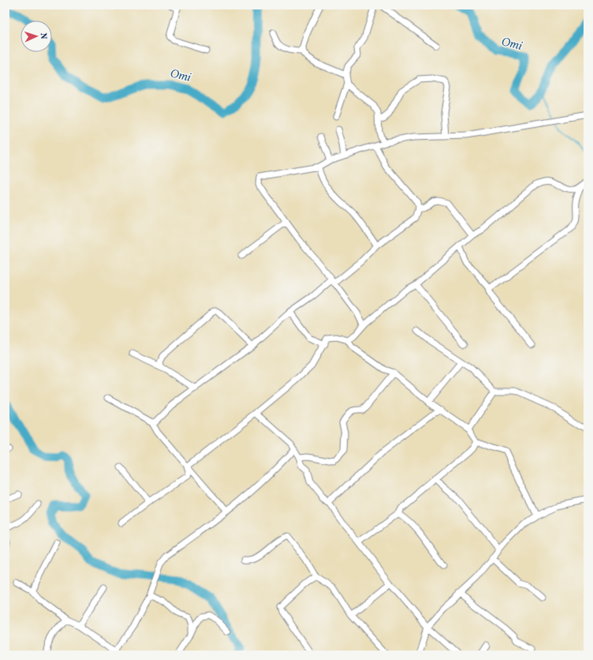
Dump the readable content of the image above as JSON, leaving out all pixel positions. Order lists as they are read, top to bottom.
{
  "water": ["Omi"],
  "north": "right"
}
